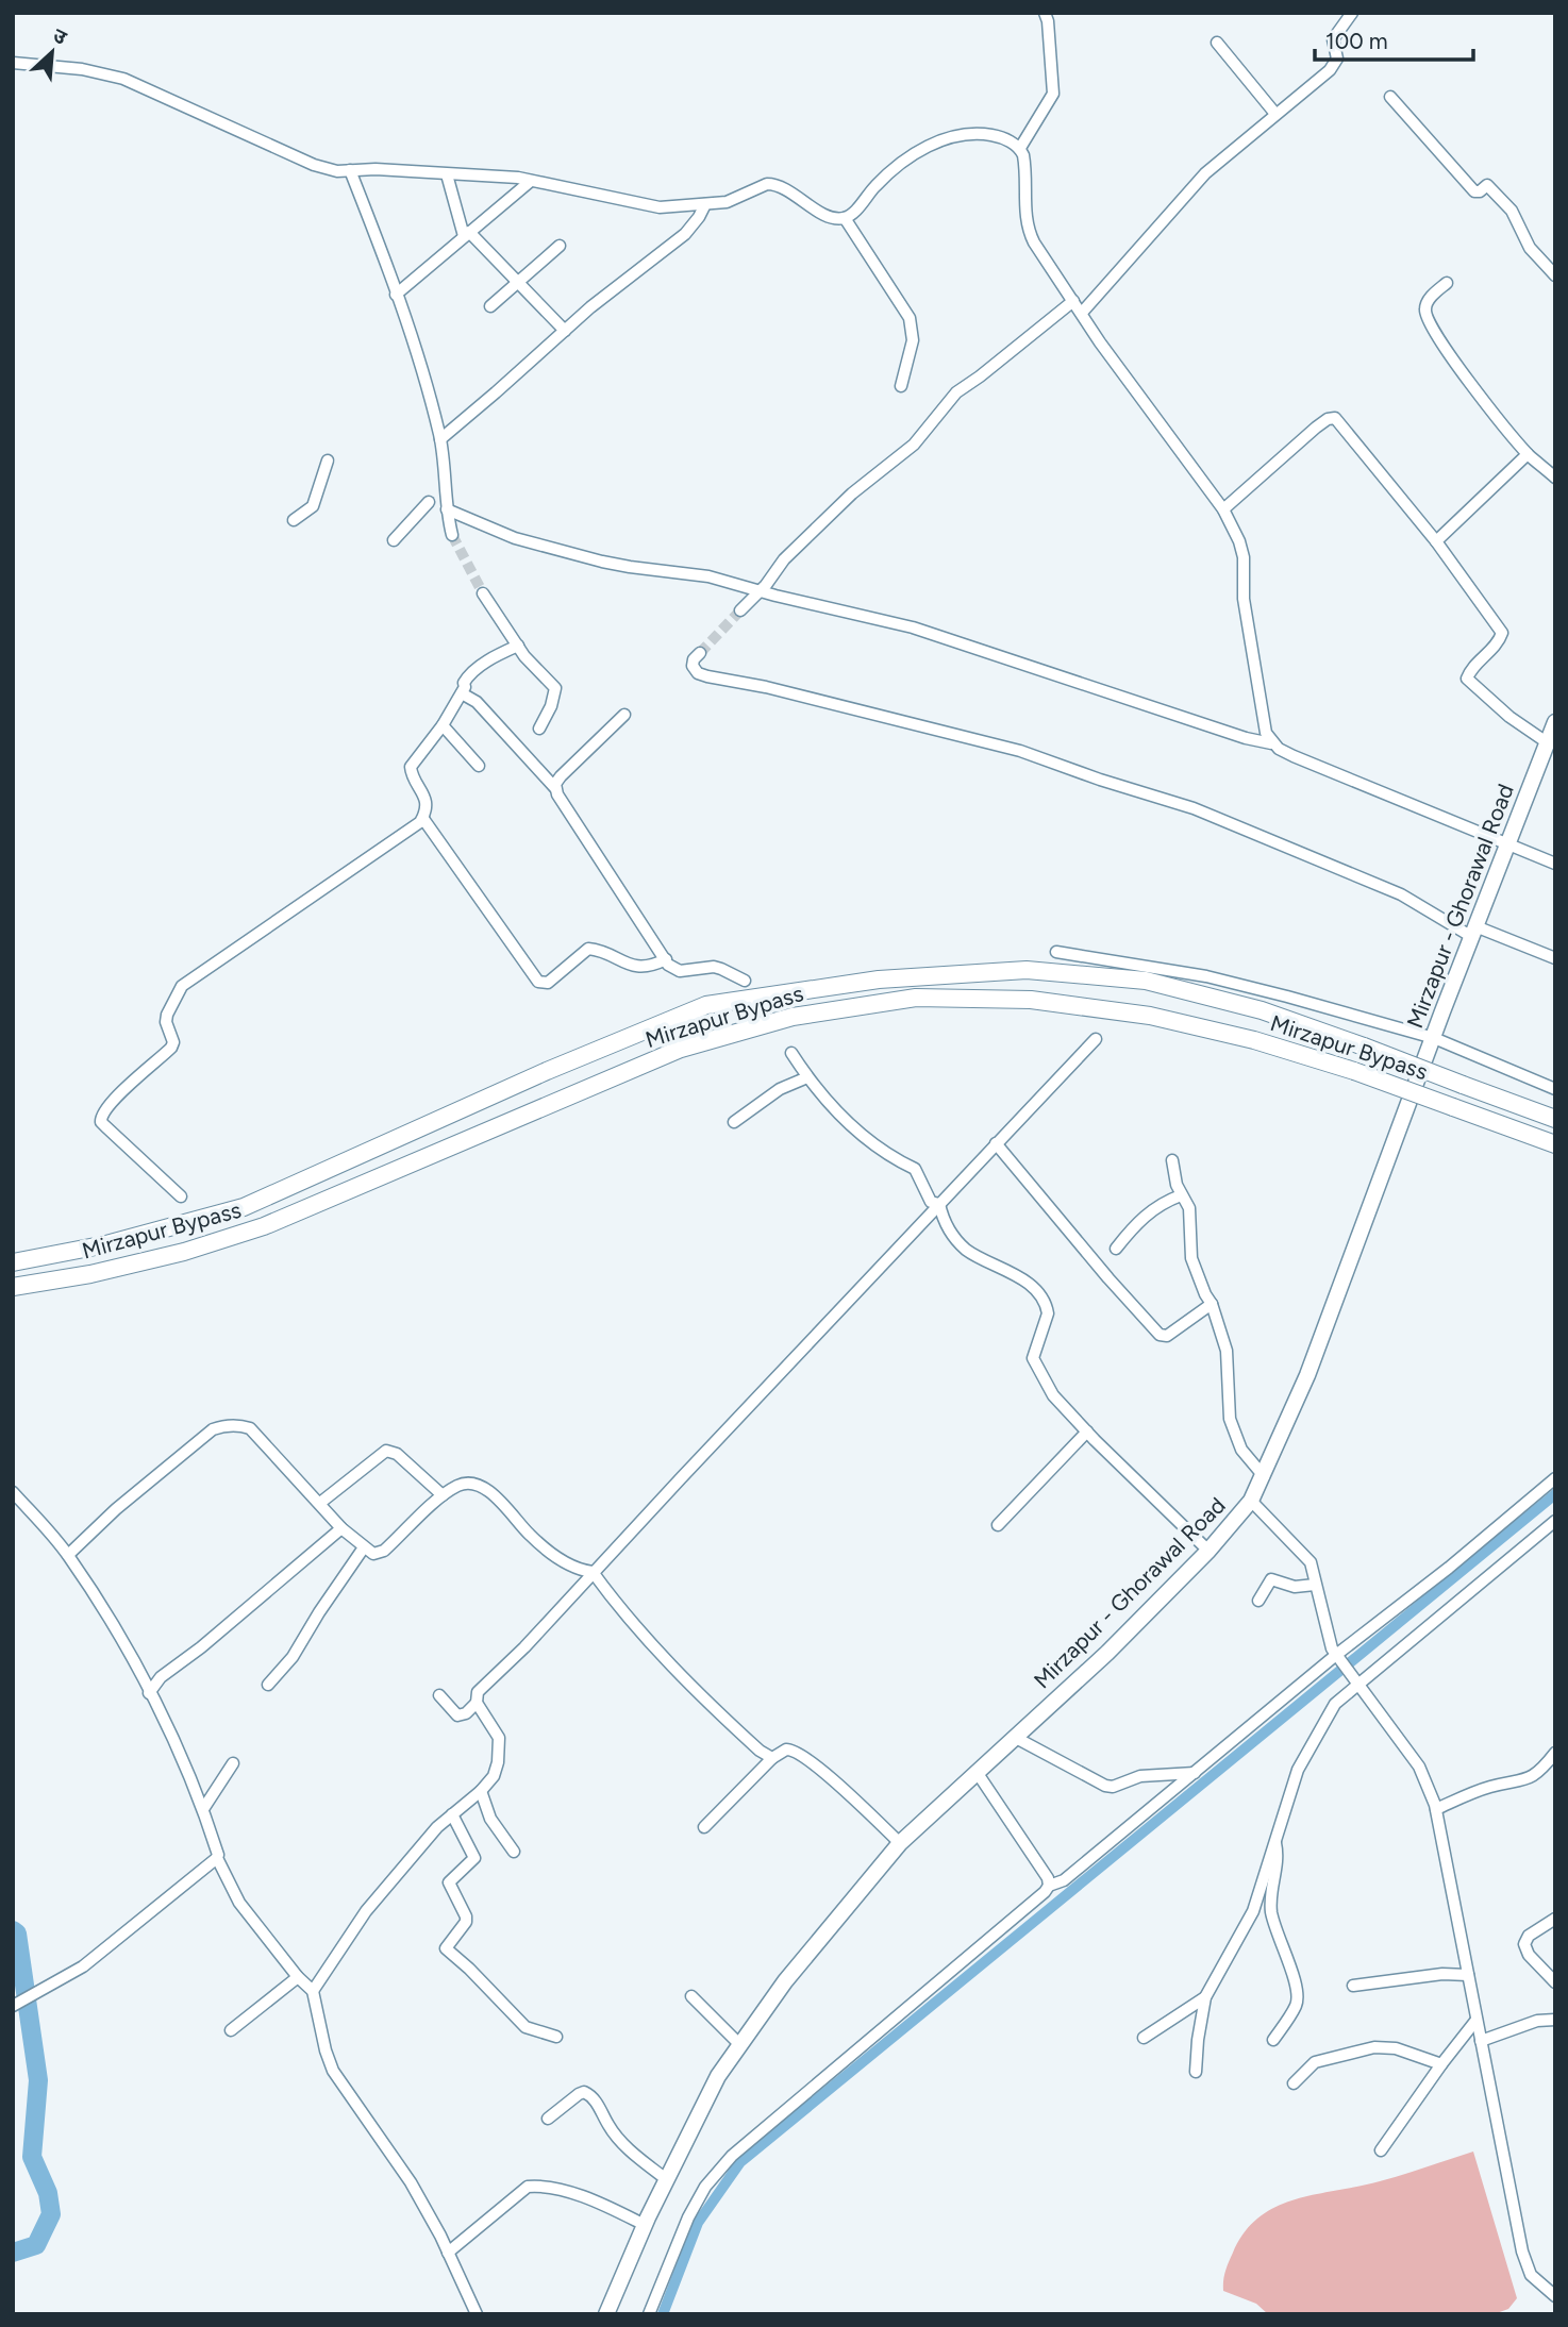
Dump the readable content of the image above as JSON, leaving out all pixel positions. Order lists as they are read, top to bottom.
{
  "streets": {
    "highway": ["Mirzapur Bypass"],
    "main road": ["Mirzapur - Ghorawal Road"]
  },
  "scale_bar": "100 m",
  "north": "top right"
}
